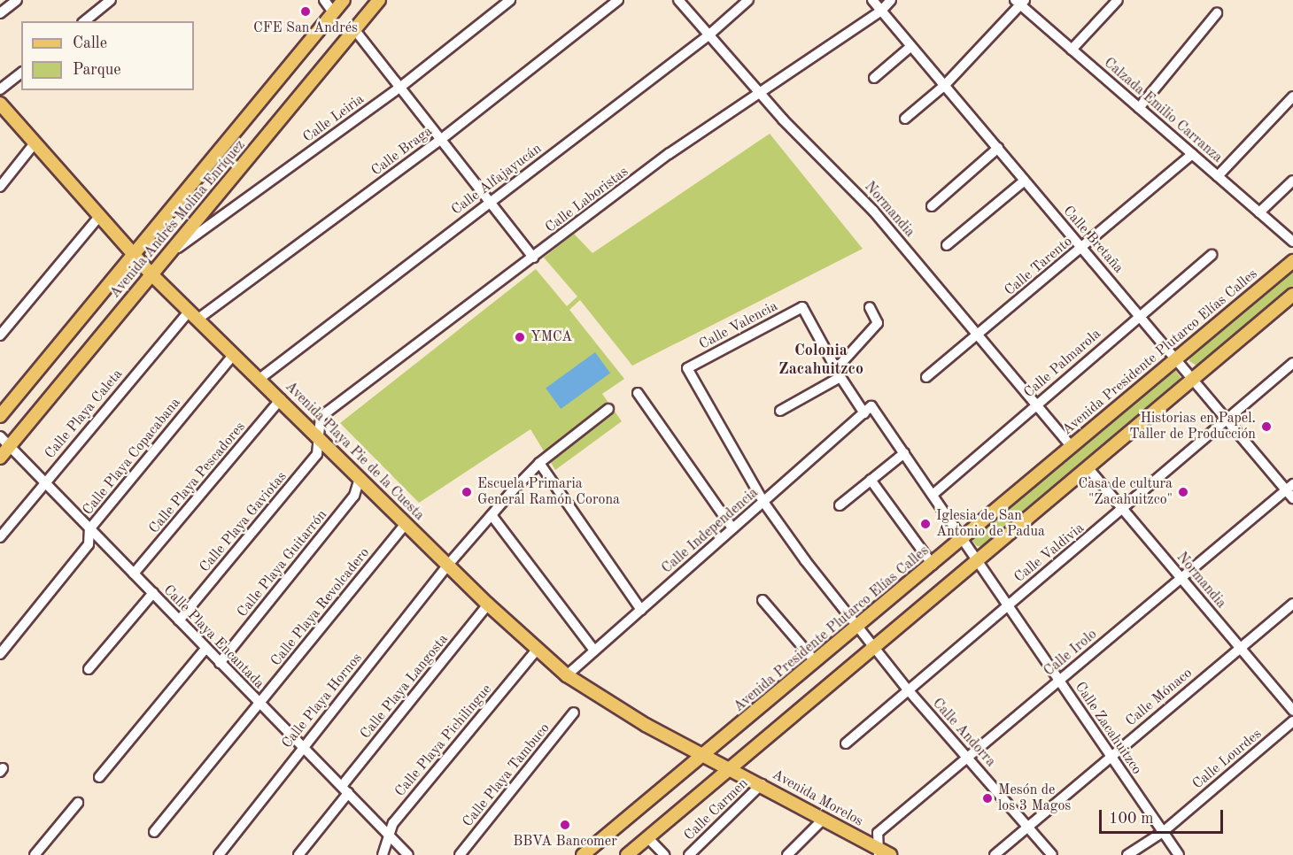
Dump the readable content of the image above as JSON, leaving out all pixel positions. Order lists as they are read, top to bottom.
{
  "streets": {
    "main road": [
      "Avenida Andrés Molina Enríquez",
      "Avenida Presidente Plutarco Elías Calles",
      "Avenida Playa Pie de la Cuesta",
      "Avenida Morelos"
    ],
    "street": [
      "Calzada Emilio Carranza",
      "Calle Leiria",
      "Calle Braga",
      "Calle Alfajayucán",
      "Calle Laboristas",
      "Normandia",
      "Calle Bretaña",
      "Calle Tarento",
      "Calle Valencia",
      "Calle Palmarola",
      "Calle Playa Caleta",
      "Calle Playa Copacabana",
      "Calle Playa Pescadores",
      "Calle Playa Gaviotas",
      "Calle Independencia",
      "Calle Valdivia",
      "Calle Playa Guitarrón",
      "Calle Playa Revolcadero",
      "Calle Playa Encantada",
      "Calle Irolo",
      "Calle Playa Langosta",
      "Calle Mónaco",
      "Calle Playa Hornos",
      "Calle Zacahuitzco",
      "Calle Andorra",
      "Calle Playa Pichilingue",
      "Calle Lourdes",
      "Calle Playa Tambuco",
      "Calle Carmen"
    ]
  },
  "crossings": [
    ["Calzada Emilio Carranza", "Calle Tarento"],
    ["Calle Leiria", "Avenida Andrés Molina Enríquez"],
    ["Calle Braga", "Calle Playa Caleta"],
    ["Calle Braga", "Avenida Playa Pie de la Cuesta"],
    ["Calle Alfajayucán", "Normandia"],
    ["Calle Alfajayucán", "Avenida Playa Pie de la Cuesta"],
    ["Calle Laboristas", "Normandia"],
    ["Calle Laboristas", "Calle Bretaña"],
    ["Calle Laboristas", "Avenida Playa Pie de la Cuesta"],
    ["Calle Laboristas", "Calle Playa Gaviotas"],
    ["Normandia", "Calle Tarento"],
    ["Normandia", "Avenida Presidente Plutarco Elías Calles"],
    ["Normandia", "Calle Palmarola"],
    ["Normandia", "Calle Valdivia"],
    ["Normandia", "Calle Irolo"],
    ["Normandia", "Calle Mónaco"],
    ["Avenida Andrés Molina Enríquez", "Avenida Playa Pie de la Cuesta"],
    ["Avenida Andrés Molina Enríquez", "Calle Playa Encantada"],
    ["Calle Bretaña", "Calle Tarento"],
    ["Calle Bretaña", "Avenida Presidente Plutarco Elías Calles"],
    ["Calle Bretaña", "Calle Palmarola"],
    ["Calle Bretaña", "Calle Valdivia"],
    ["Calle Bretaña", "Calle Irolo"],
    ["Calle Valencia", "Calle Zacahuitzco"],
    ["Calle Valencia", "Calle Andorra"],
    ["Avenida Presidente Plutarco Elías Calles", "Avenida Playa Pie de la Cuesta"],
    ["Avenida Presidente Plutarco Elías Calles", "Calle Zacahuitzco"],
    ["Avenida Presidente Plutarco Elías Calles", "Calle Andorra"],
    ["Calle Palmarola", "Calle Zacahuitzco"],
    ["Calle Playa Caleta", "Avenida Playa Pie de la Cuesta"],
    ["Calle Playa Caleta", "Calle Playa Encantada"],
    ["Avenida Playa Pie de la Cuesta", "Calle Playa Copacabana"],
    ["Avenida Playa Pie de la Cuesta", "Calle Playa Pescadores"],
    ["Avenida Playa Pie de la Cuesta", "Calle Playa Gaviotas"],
    ["Avenida Playa Pie de la Cuesta", "Calle Independencia"],
    ["Avenida Playa Pie de la Cuesta", "Calle Playa Guitarrón"],
    ["Avenida Playa Pie de la Cuesta", "Calle Playa Revolcadero"],
    ["Avenida Playa Pie de la Cuesta", "Calle Playa Langosta"],
    ["Avenida Playa Pie de la Cuesta", "Calle Playa Hornos"],
    ["Avenida Playa Pie de la Cuesta", "Calle Playa Pichilingue"],
    ["Avenida Playa Pie de la Cuesta", "Avenida Morelos"],
    ["Calle Playa Copacabana", "Calle Playa Encantada"],
    ["Calle Playa Pescadores", "Calle Playa Encantada"],
    ["Calle Playa Gaviotas", "Calle Playa Encantada"],
    ["Calle Independencia", "Calle Zacahuitzco"],
    ["Calle Independencia", "Calle Andorra"],
    ["Calle Valdivia", "Calle Zacahuitzco"],
    ["Calle Valdivia", "Calle Andorra"],
    ["Calle Playa Guitarrón", "Calle Playa Encantada"],
    ["Calle Playa Revolcadero", "Calle Playa Encantada"],
    ["Calle Playa Encantada", "Calle Playa Langosta"],
    ["Calle Playa Encantada", "Calle Playa Hornos"],
    ["Calle Playa Encantada", "Calle Playa Pichilingue"],
    ["Calle Irolo", "Calle Zacahuitzco"],
    ["Calle Irolo", "Calle Andorra"],
    ["Calle Irolo", "Avenida Morelos"],
    ["Calle Mónaco", "Calle Zacahuitzco"],
    ["Calle Mónaco", "Calle Andorra"],
    ["Calle Zacahuitzco", "Calle Lourdes"],
    ["Avenida Morelos", "Calle Carmen"]
  ],
  "districts": ["Colonia Zacahuitzco"],
  "places": [
    "CFE San Andrés",
    "YMCA",
    "Historias en Papel. Taller de Producción",
    "Escuela Primaria General Ramón Corona",
    "Casa de cultura \"Zacahuitzco\"",
    "Iglesia de San Antonio de Padua",
    "Mesón de los 3 Magos",
    "BBVA Bancomer"
  ],
  "legend": ["Calle", "Parque"],
  "scale_bar": "100 m"
}
